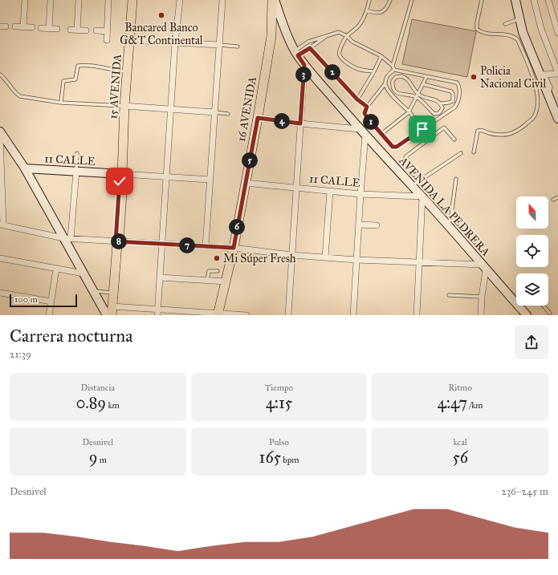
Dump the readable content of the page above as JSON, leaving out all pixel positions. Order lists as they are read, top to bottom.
{
  "streets": {
    "main road": ["15 AVENIDA", "16 AVENIDA"],
    "street": ["11 CALLE", "AVENIDA LA PEDRERA"]
  },
  "crossings": [
    ["15 AVENIDA", "11 CALLE"],
    ["16 AVENIDA", "11 CALLE"],
    ["11 CALLE", "AVENIDA LA PEDRERA"]
  ],
  "places": ["Bancared Banco G&T Continental", "Policia Nacional Civil", "Mi Súper Fresh"],
  "scale_bar": "100 m",
  "north": "top",
  "page": {
    "pins": [
      "2",
      "3",
      "4",
      "1",
      "5",
      "6",
      "8",
      "7"
    ],
    "scale": "100 m",
    "heading": ["Carrera nocturna", "21:39"],
    "stats": [
      ["Distancia", "0.89 km"],
      ["Tiempo", "4:15"],
      ["Ritmo", "4:47 /km"],
      ["Desnivel", "9 m"],
      ["Pulso", "165 bpm"],
      ["kcal", "56"]
    ],
    "chart": ["Desnivel", "236–245 m"]
  }
}
